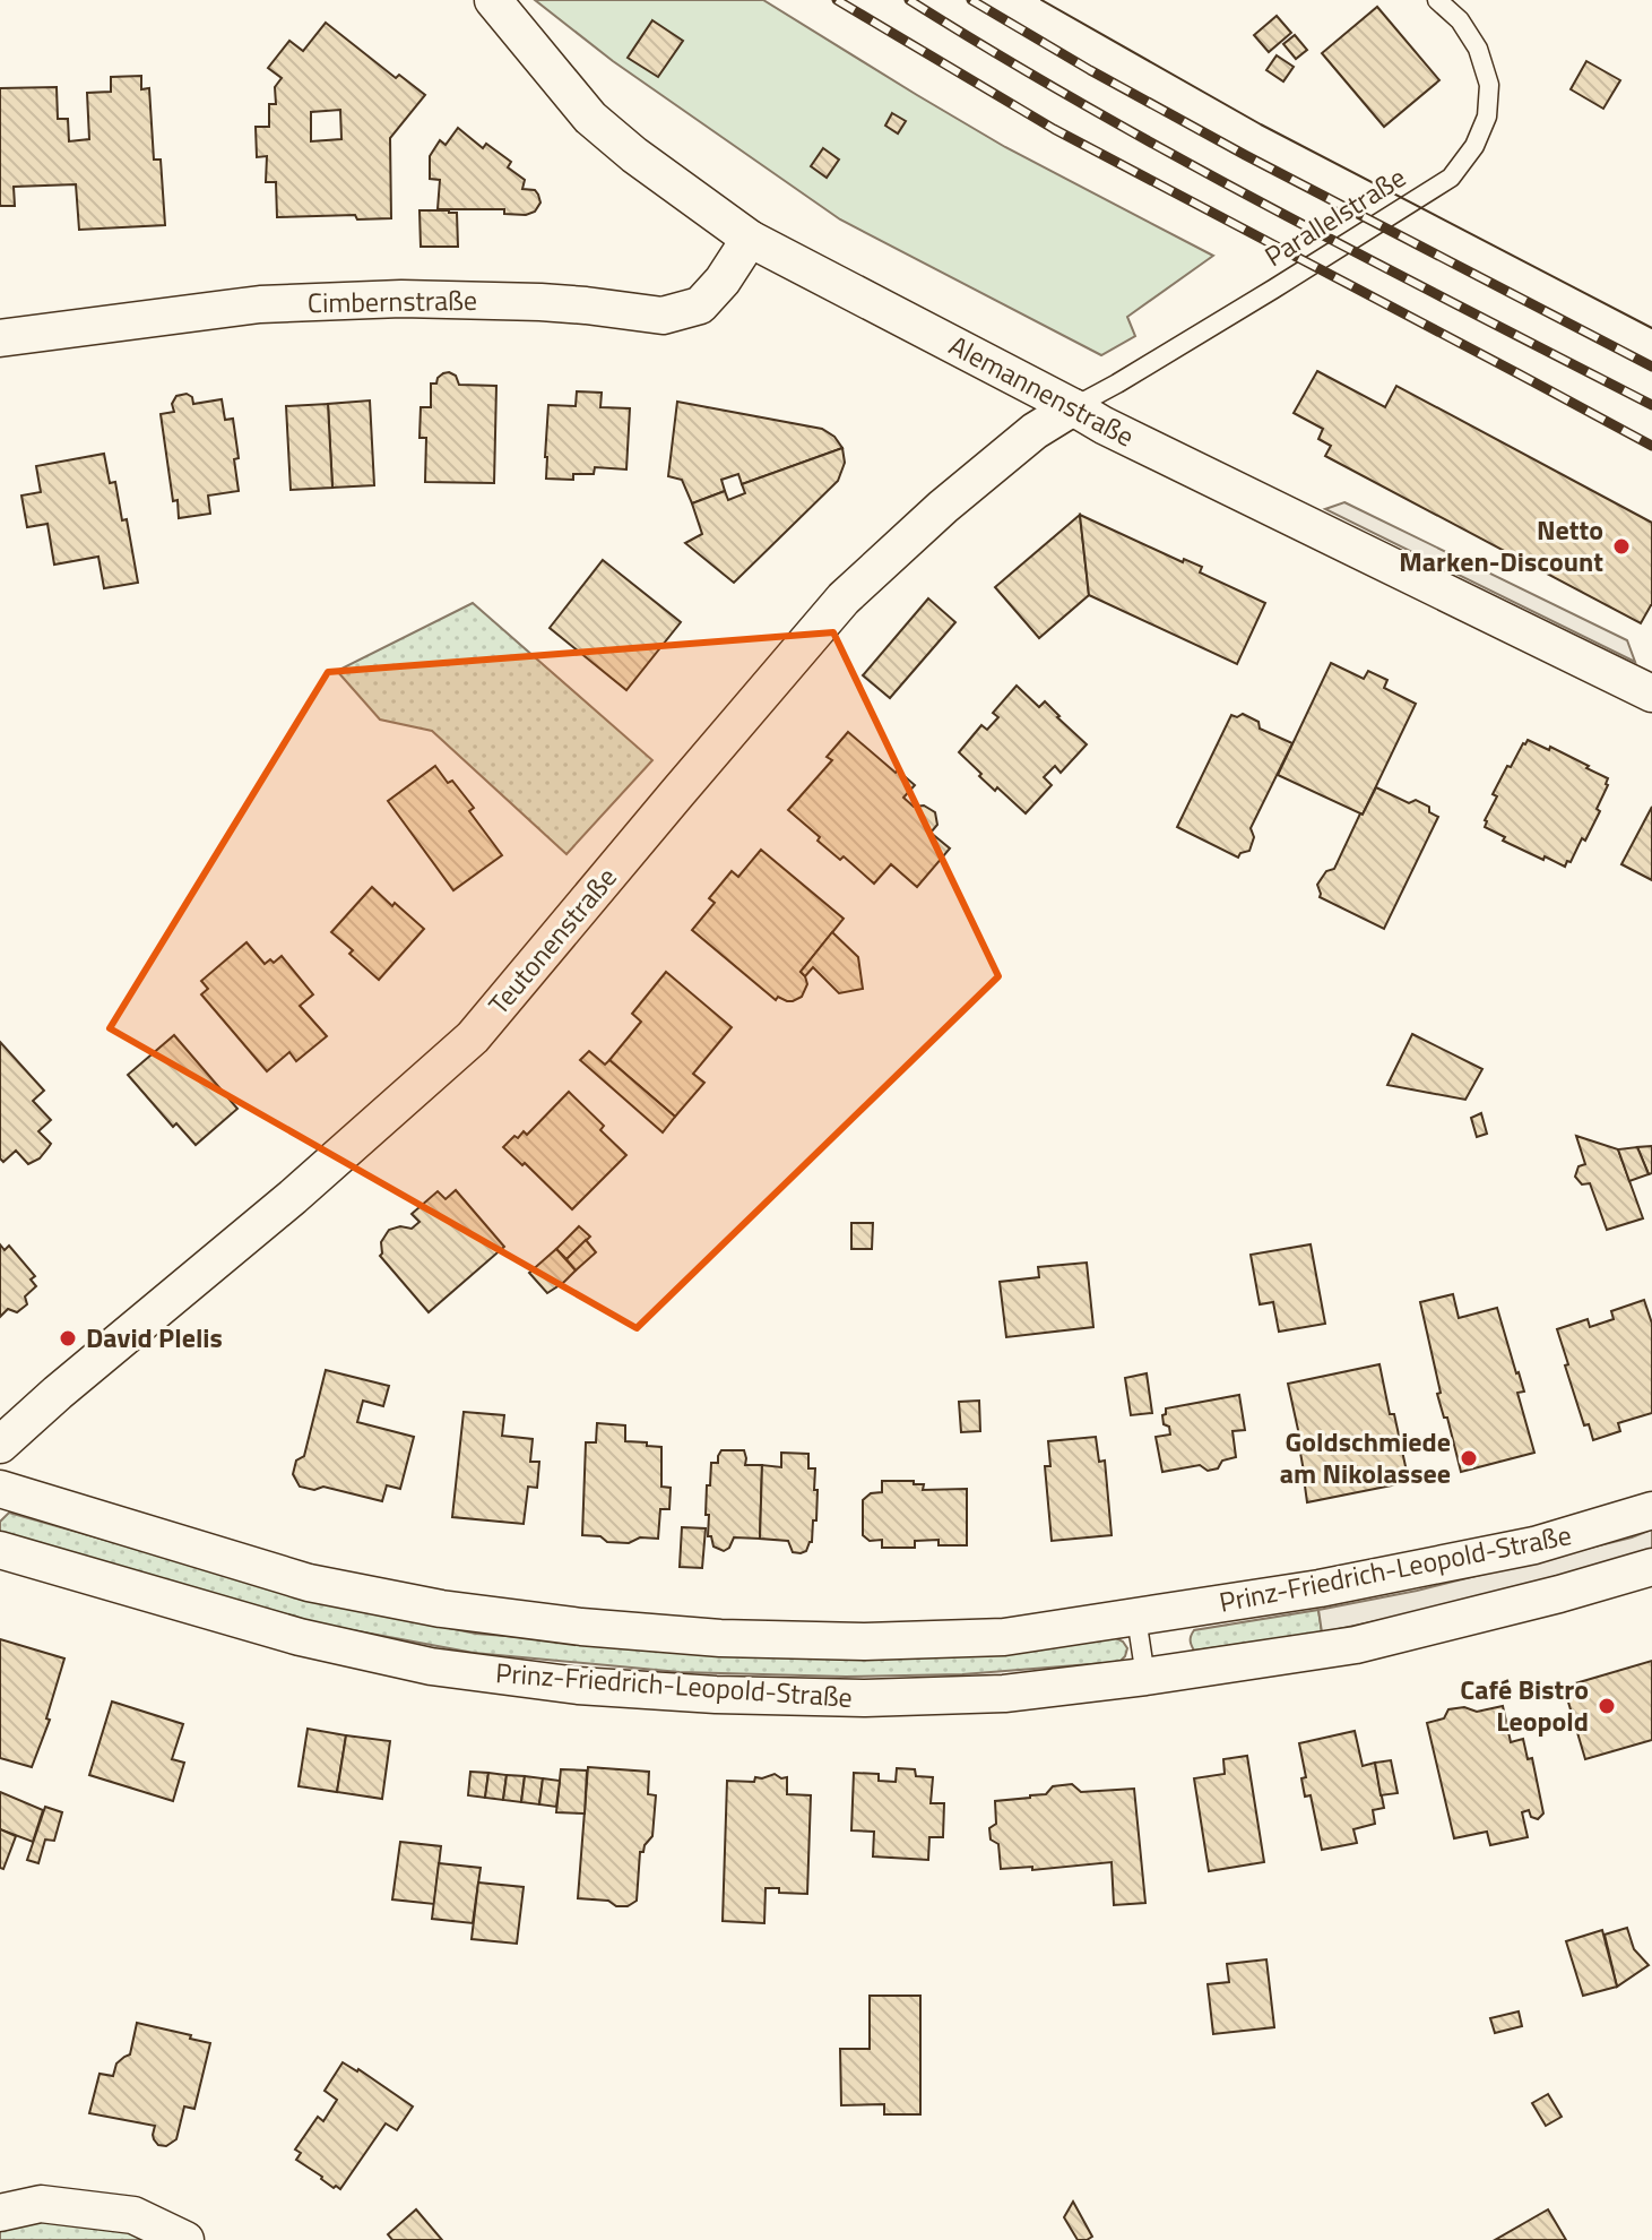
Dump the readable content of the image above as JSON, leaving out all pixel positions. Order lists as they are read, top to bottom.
{
  "streets": {
    "street": [
      "Cimbernstraße",
      "Alemannenstraße",
      "Teutonenstraße",
      "Prinz-Friedrich-Leopold-Straße"
    ],
    "lane": ["Parallelstraße"]
  },
  "crossings": [
    ["Parallelstraße", "Alemannenstraße"],
    ["Parallelstraße", "Teutonenstraße"],
    ["Cimbernstraße", "Alemannenstraße"],
    ["Alemannenstraße", "Teutonenstraße"]
  ],
  "places": [
    "Netto Marken-Discount",
    "David Plelis",
    "Goldschmiede am Nikolassee",
    "Café Bistro Leopold"
  ]
}
